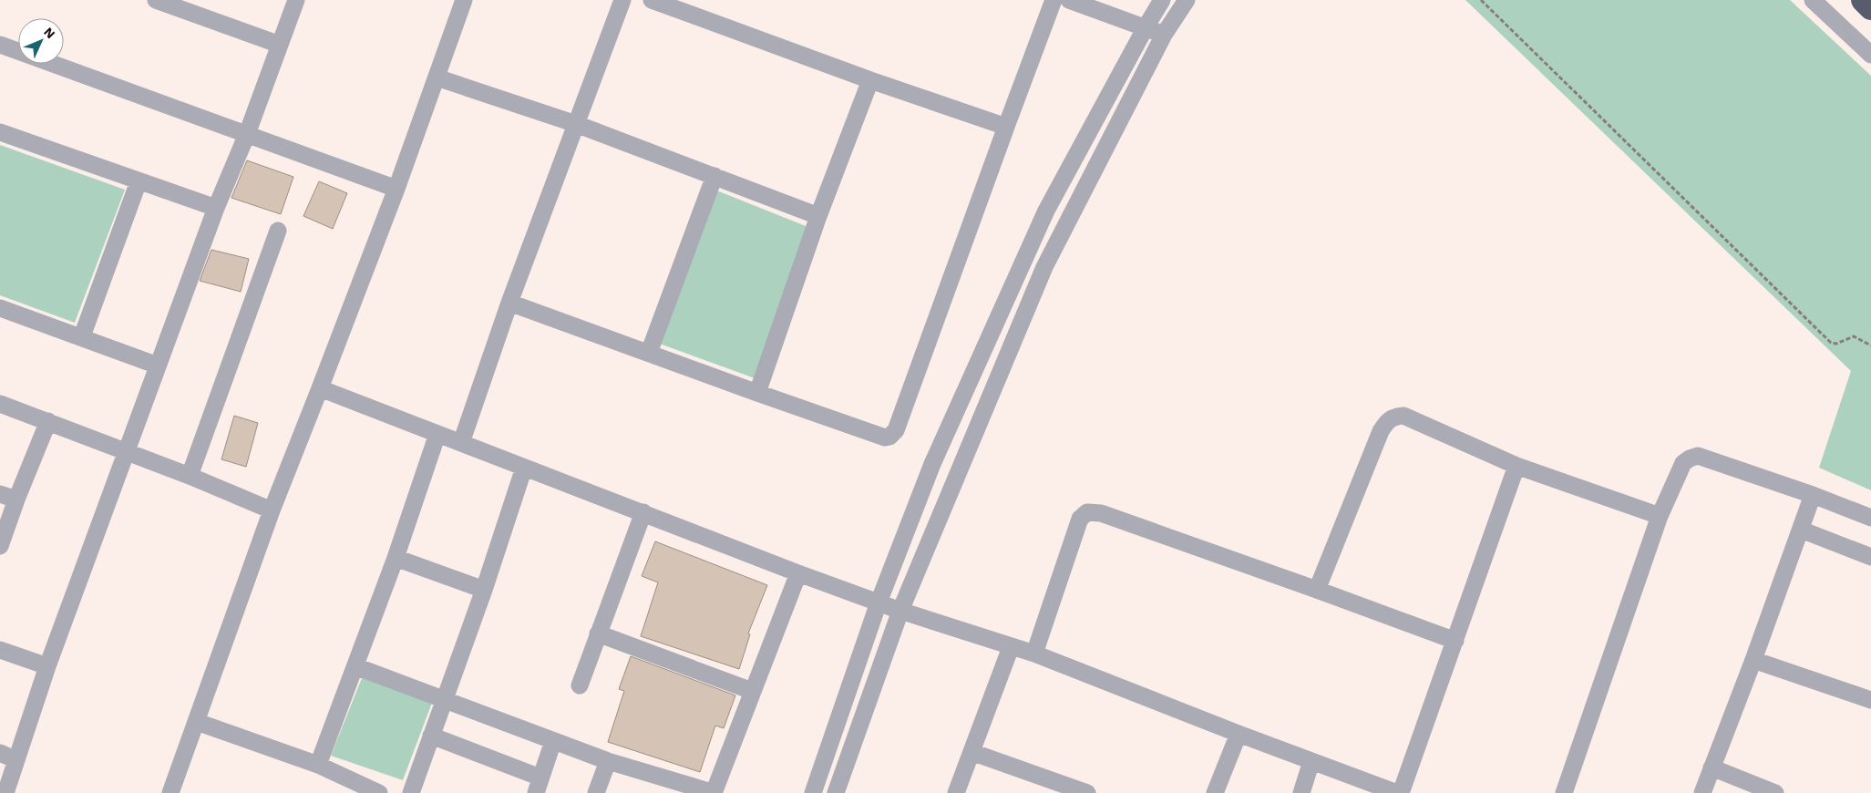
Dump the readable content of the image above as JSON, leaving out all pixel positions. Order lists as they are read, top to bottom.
{
  "north": "top right"
}
